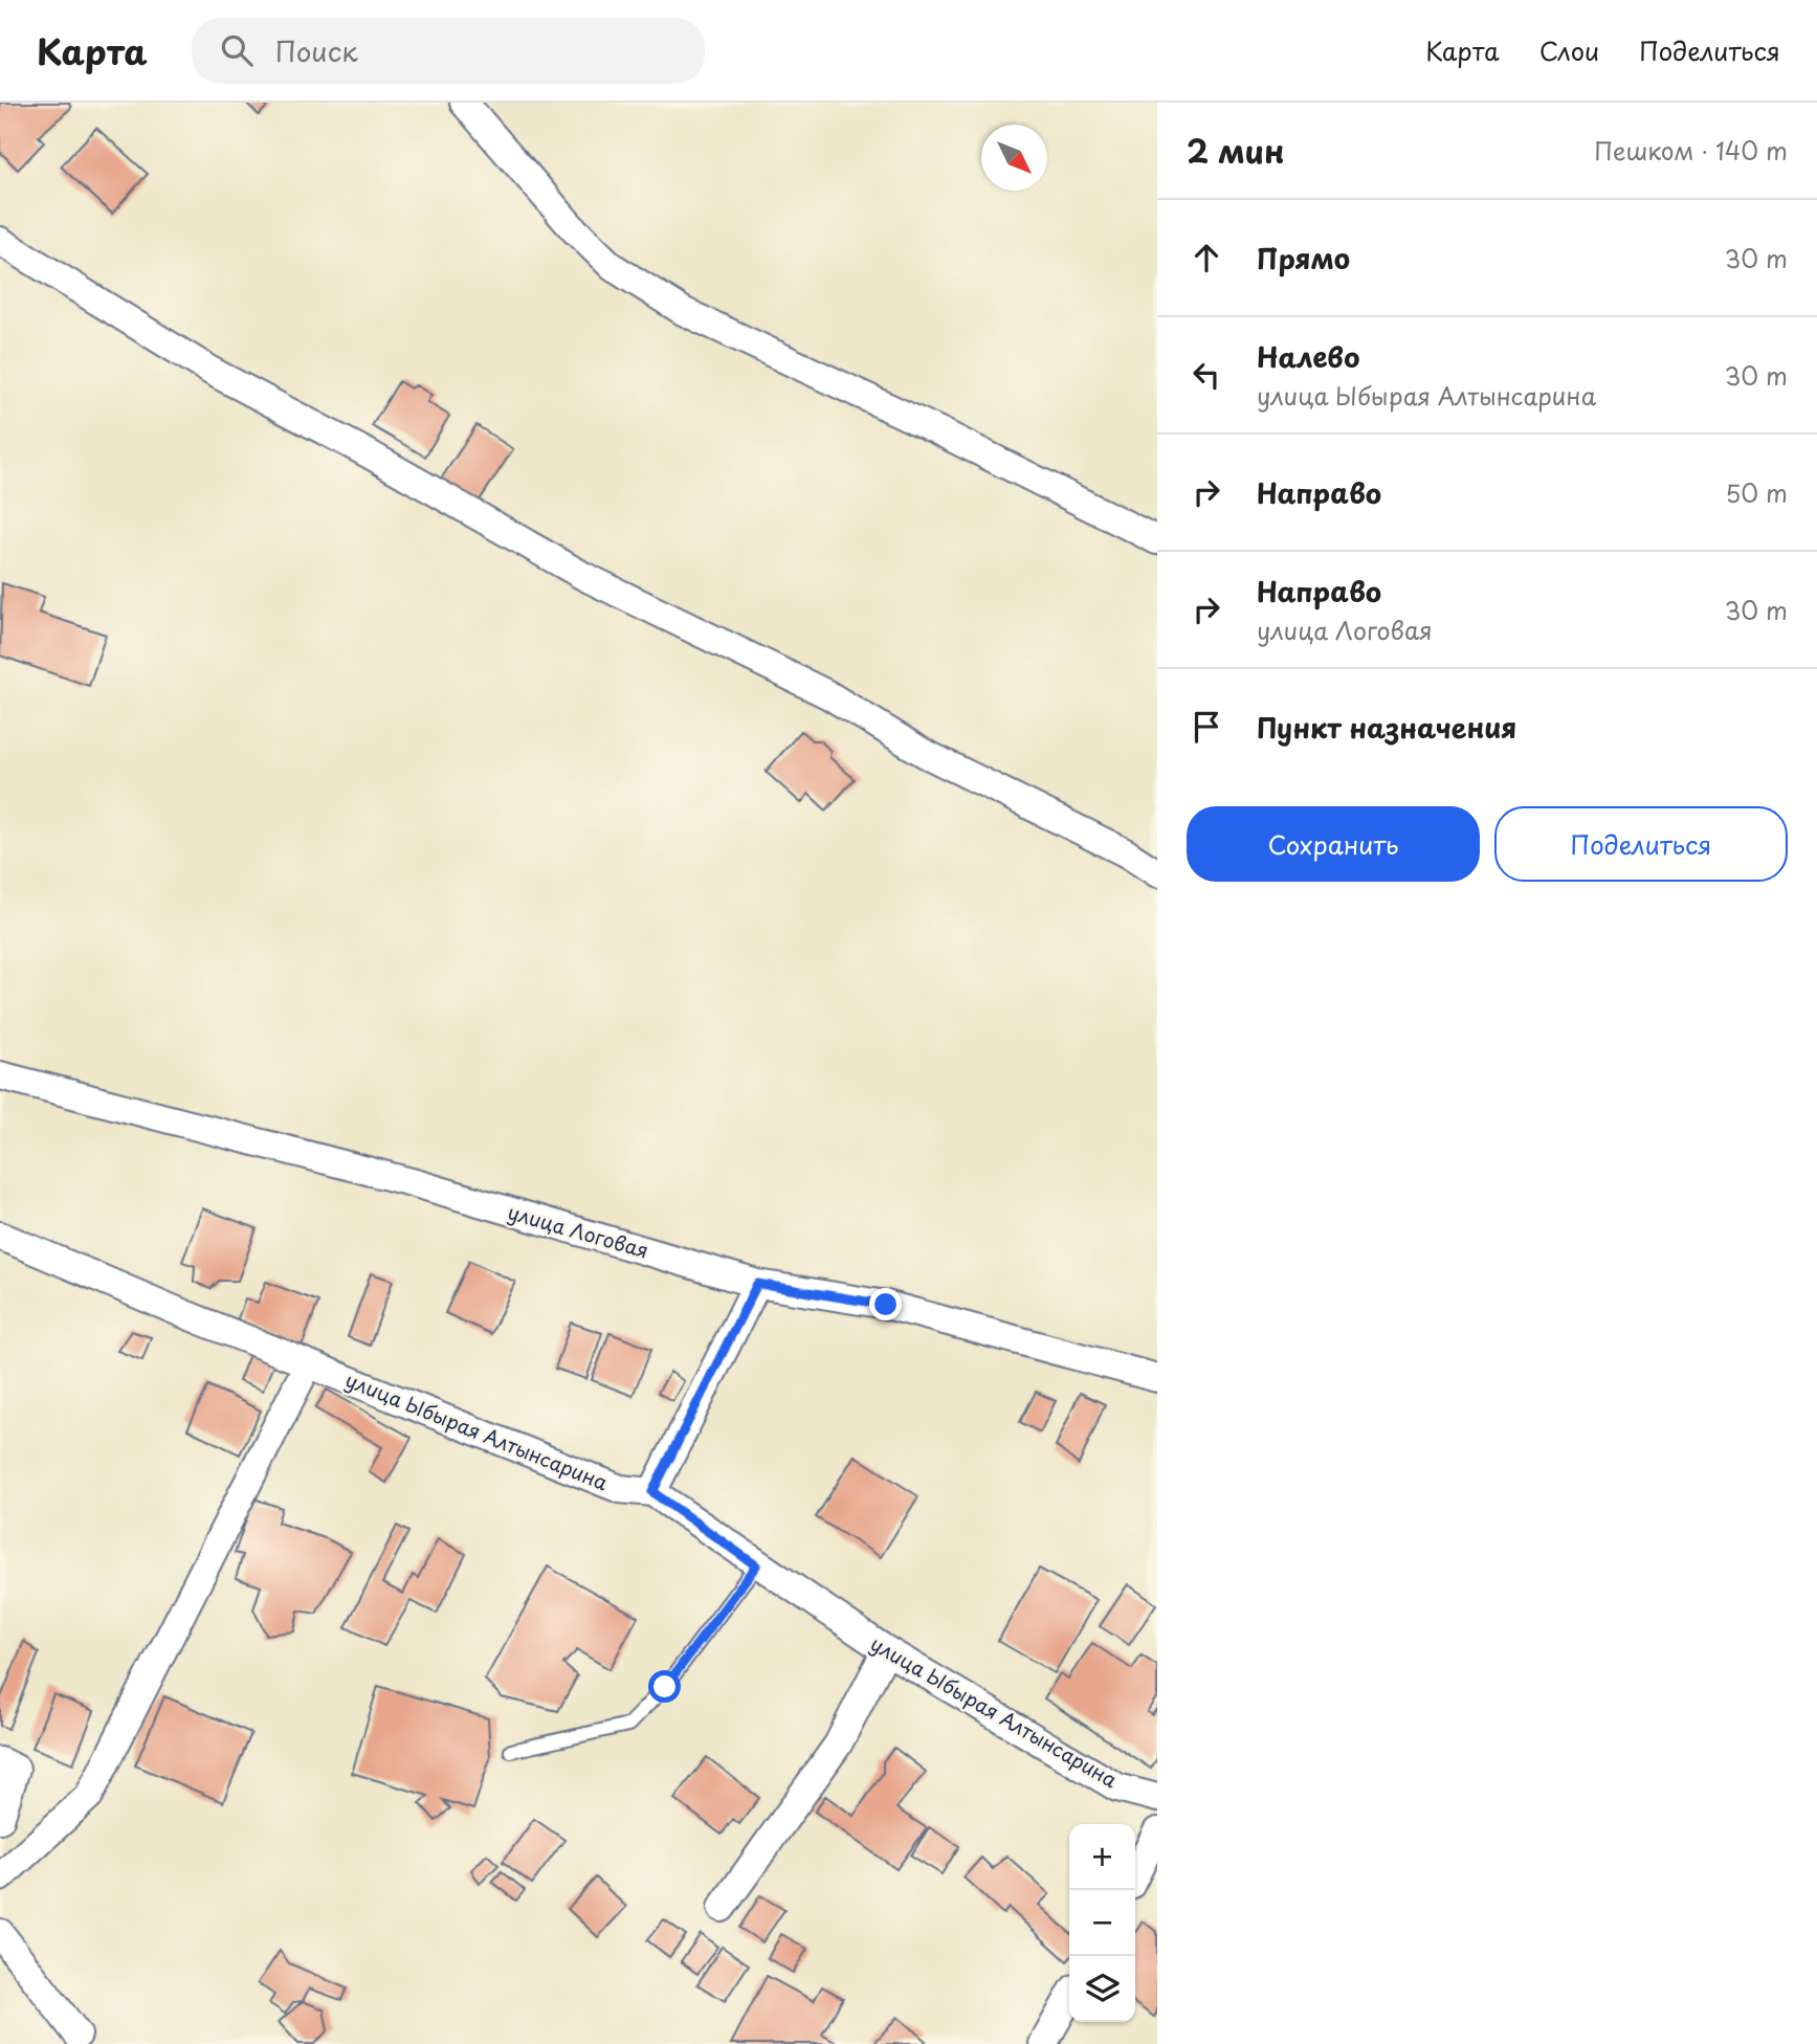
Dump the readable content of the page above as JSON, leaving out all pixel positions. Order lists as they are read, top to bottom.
{
  "streets": {
    "street": ["улица Логовая", "улица Ыбырая Алтынсарина"]
  },
  "north": "bottom right",
  "page": {
    "header": "Карта",
    "search": "Поиск",
    "nav": ["Карта", "Слои", "Поделиться"],
    "heading": ["2 мин", "Пешком · 140 m"],
    "list": [
      ["Прямо", "30 m"],
      ["Налево", "улица Ыбырая Алтынсарина", "30 m"],
      ["Направо", "50 m"],
      ["Направо", "улица Логовая", "30 m"],
      "Пункт назначения"
    ],
    "buttons": ["Сохранить", "Поделиться"],
    "map_buttons": ["+", "−"]
  }
}
